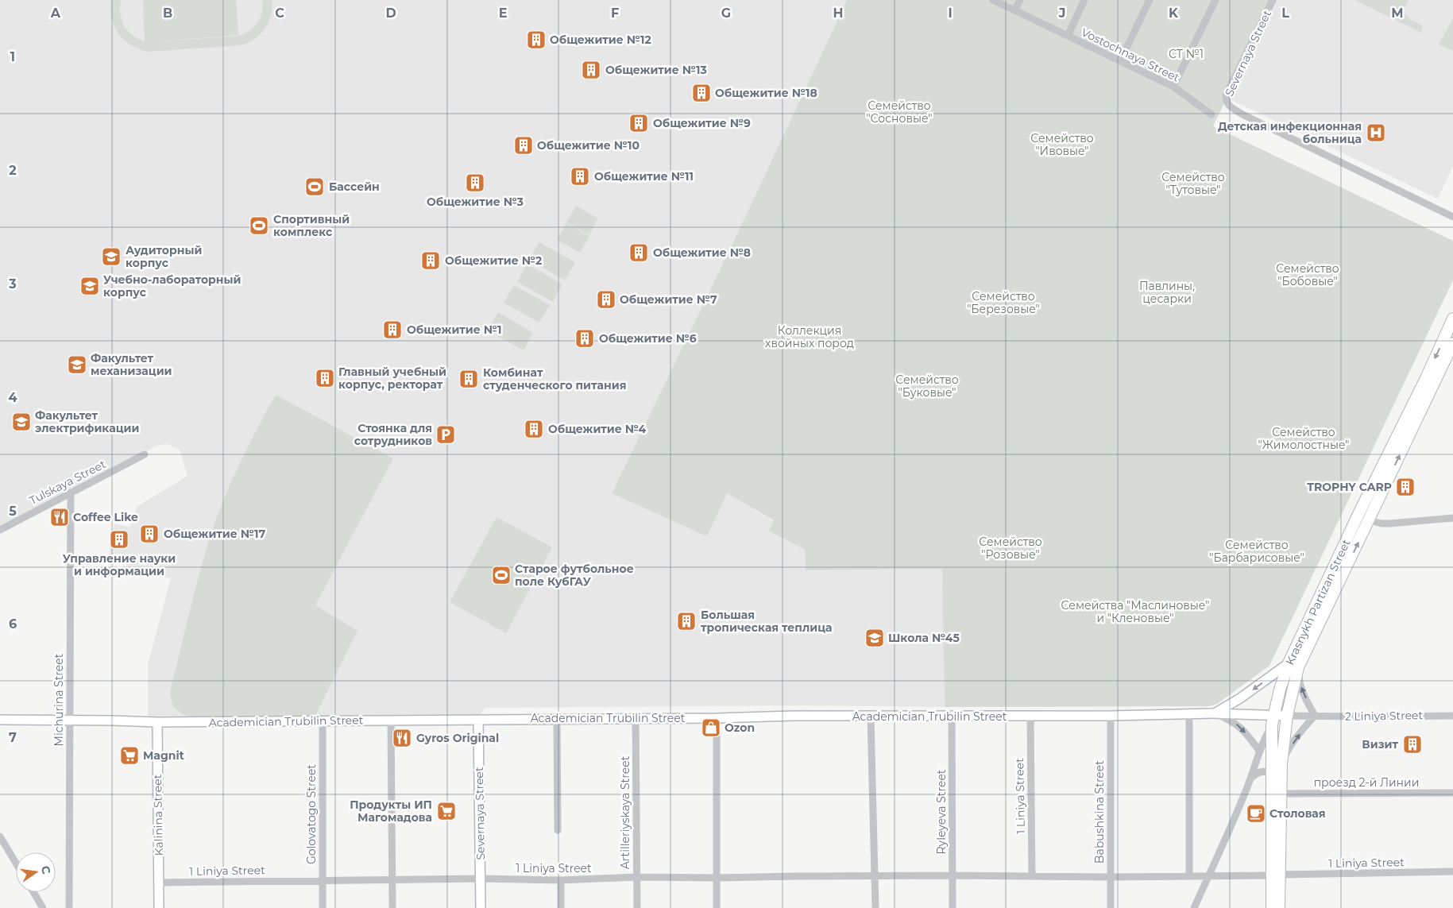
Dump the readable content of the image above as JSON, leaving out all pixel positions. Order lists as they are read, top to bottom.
{
  "streets": {
    "highway": ["Krasnykh Partizan Street"],
    "main road": [
      "Severnaya Street",
      "2 Liniya Street",
      "Academician Trubilin Street",
      "Kalinina Street"
    ],
    "street": [
      "Vostochnaya Street",
      "Tulskaya Street",
      "Michurina Street",
      "проезд 2-й Линии",
      "1 Liniya Street",
      "Ryleyeva Street",
      "Babushkina Street",
      "Artilleriyskaya Street",
      "Golovatogo Street"
    ]
  },
  "crossings": [
    ["Severnaya Street", "Academician Trubilin Street"],
    ["Severnaya Street", "1 Liniya Street"],
    ["Tulskaya Street", "Michurina Street"],
    ["Krasnykh Partizan Street", "2 Liniya Street"],
    ["Krasnykh Partizan Street", "Academician Trubilin Street"],
    ["Krasnykh Partizan Street", "проезд 2-й Линии"],
    ["Krasnykh Partizan Street", "1 Liniya Street"],
    ["Michurina Street", "Academician Trubilin Street"],
    ["2 Liniya Street", "Academician Trubilin Street"],
    ["Academician Trubilin Street", "1 Liniya Street"],
    ["Academician Trubilin Street", "Ryleyeva Street"],
    ["Academician Trubilin Street", "Babushkina Street"],
    ["Academician Trubilin Street", "Artilleriyskaya Street"],
    ["Academician Trubilin Street", "Golovatogo Street"],
    ["Academician Trubilin Street", "Kalinina Street"],
    ["1 Liniya Street", "Ryleyeva Street"],
    ["1 Liniya Street", "Babushkina Street"],
    ["1 Liniya Street", "Artilleriyskaya Street"],
    ["1 Liniya Street", "Golovatogo Street"],
    ["1 Liniya Street", "Kalinina Street"]
  ],
  "parks": [
    "СТ №1",
    "Семейство \"Сосновые\"",
    "Семейство \"Ивовые\"",
    "Семейство \"Тутовые\"",
    "Семейство \"Бобовые\"",
    "Павлины, цесарки",
    "Семейство \"Березовые\"",
    "Коллекция хвойных пород",
    "Семейство \"Буковые\"",
    "Семейство \"Жимолостные\"",
    "Семейство \"Розовые\"",
    "Семейство \"Барбарисовые\"",
    "Семейства \"Маслиновые\" и \"Кленовые\""
  ],
  "places": {
    "building": [
      "Общежитие №12",
      "Общежитие №13",
      "Общежитие №18",
      "Общежитие №9",
      "Общежитие №10",
      "Общежитие №11",
      "Общежитие №3",
      "Общежитие №8",
      "Общежитие №2",
      "Общежитие №7",
      "Общежитие №1",
      "Общежитие №6",
      "Главный учебный корпус, ректорат",
      "Комбинат студенческого питания",
      "Общежитие №4",
      "TROPHY CARP",
      "Общежитие №17",
      "Управление науки и информации",
      "Большая тропическая теплица",
      "Визит"
    ],
    "hospital": ["Детская инфекционная больница"],
    "sports": ["Бассейн", "Спортивный комплекс", "Старое футбольное поле КубГАУ"],
    "school or university": [
      "Аудиторный корпус",
      "Учебно-лабораторный корпус",
      "Факультет механизации",
      "Факультет электрификации",
      "Школа №45"
    ],
    "parking": ["Стоянка для сотрудников"],
    "restaurant": ["Coffee Like", "Gyros Original"],
    "shop": ["Ozon"],
    "supermarket": ["Magnit", "Продукты ИП Магомадова"],
    "cafe": ["Столовая"]
  },
  "north": "right",
  "grid": {
    "columns": [
      "A",
      "B",
      "C",
      "D",
      "E",
      "F",
      "G",
      "H",
      "I",
      "J",
      "K",
      "L",
      "M"
    ],
    "rows": [
      "1",
      "2",
      "3",
      "4",
      "5",
      "6",
      "7"
    ]
  }
}
